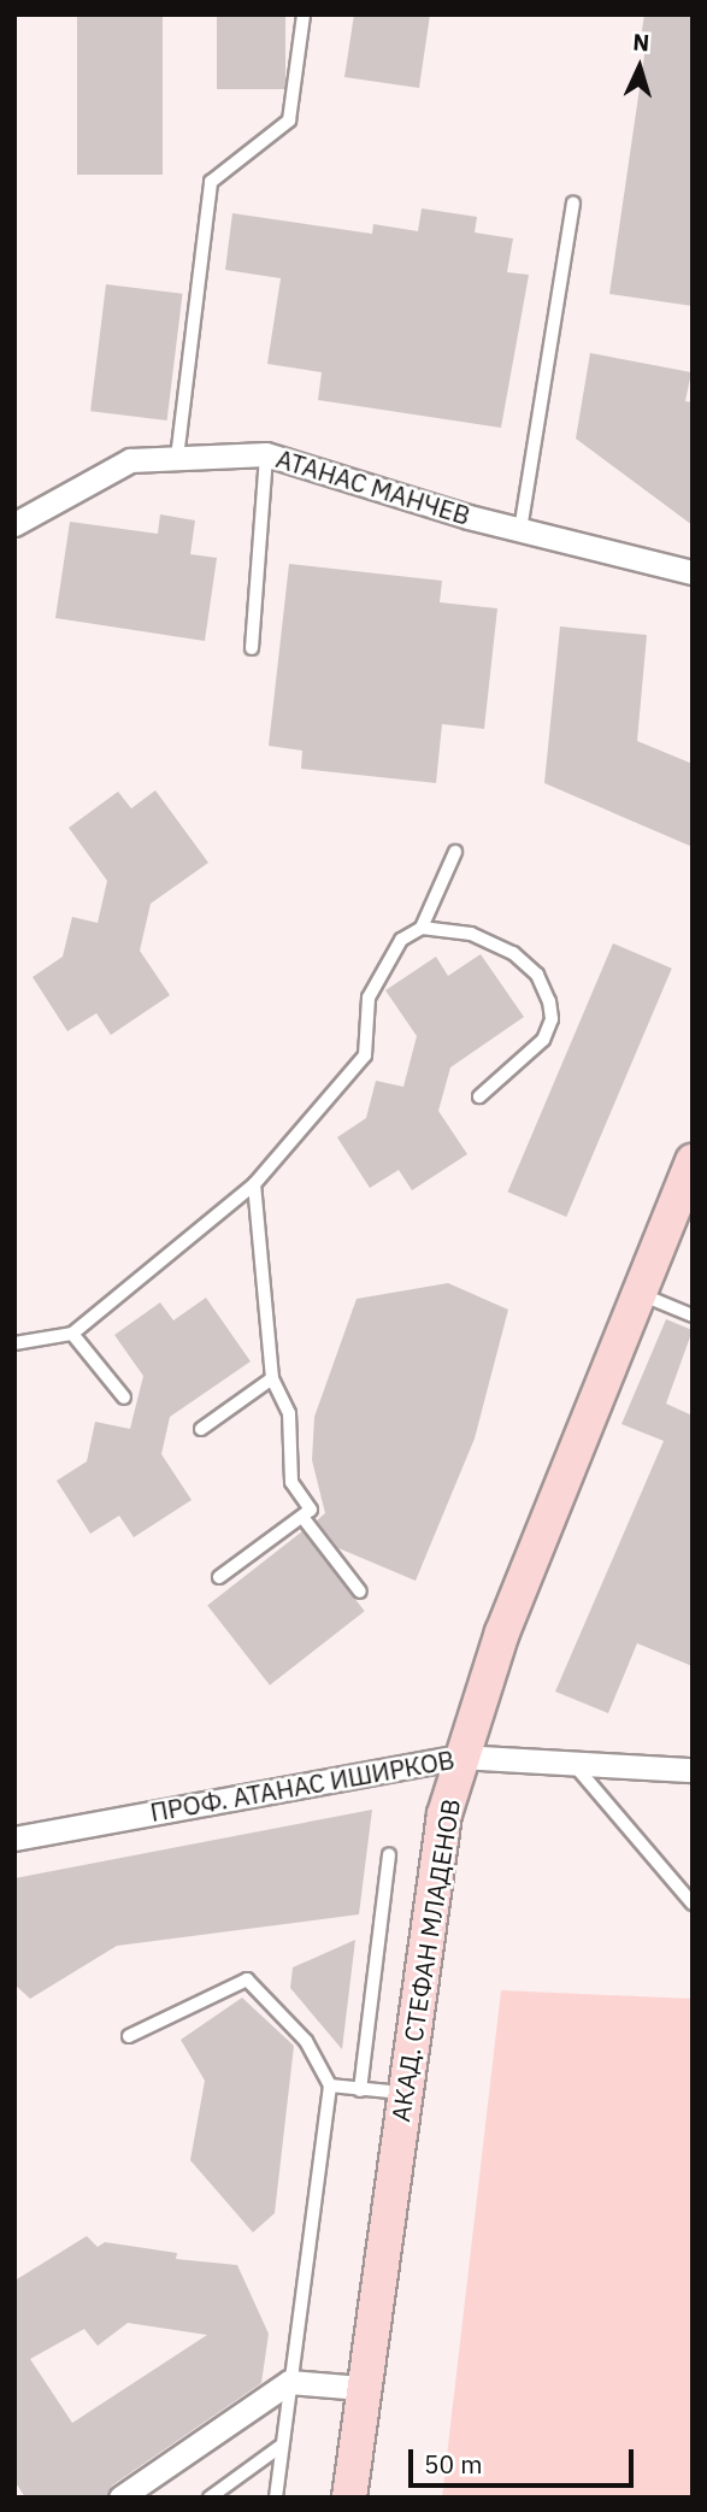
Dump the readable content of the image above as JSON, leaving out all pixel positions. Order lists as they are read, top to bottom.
{
  "streets": {
    "street": ["АТАНАС МАНЧЕВ", "ПРОФ. АТАНАС ИШИРКОВ", "АКАД. СТЕФАН МЛАДЕНОВ"]
  },
  "crossings": [
    ["ПРОФ. АТАНАС ИШИРКОВ", "АКАД. СТЕФАН МЛАДЕНОВ"]
  ],
  "scale_bar": "50 m",
  "north": "top"
}
